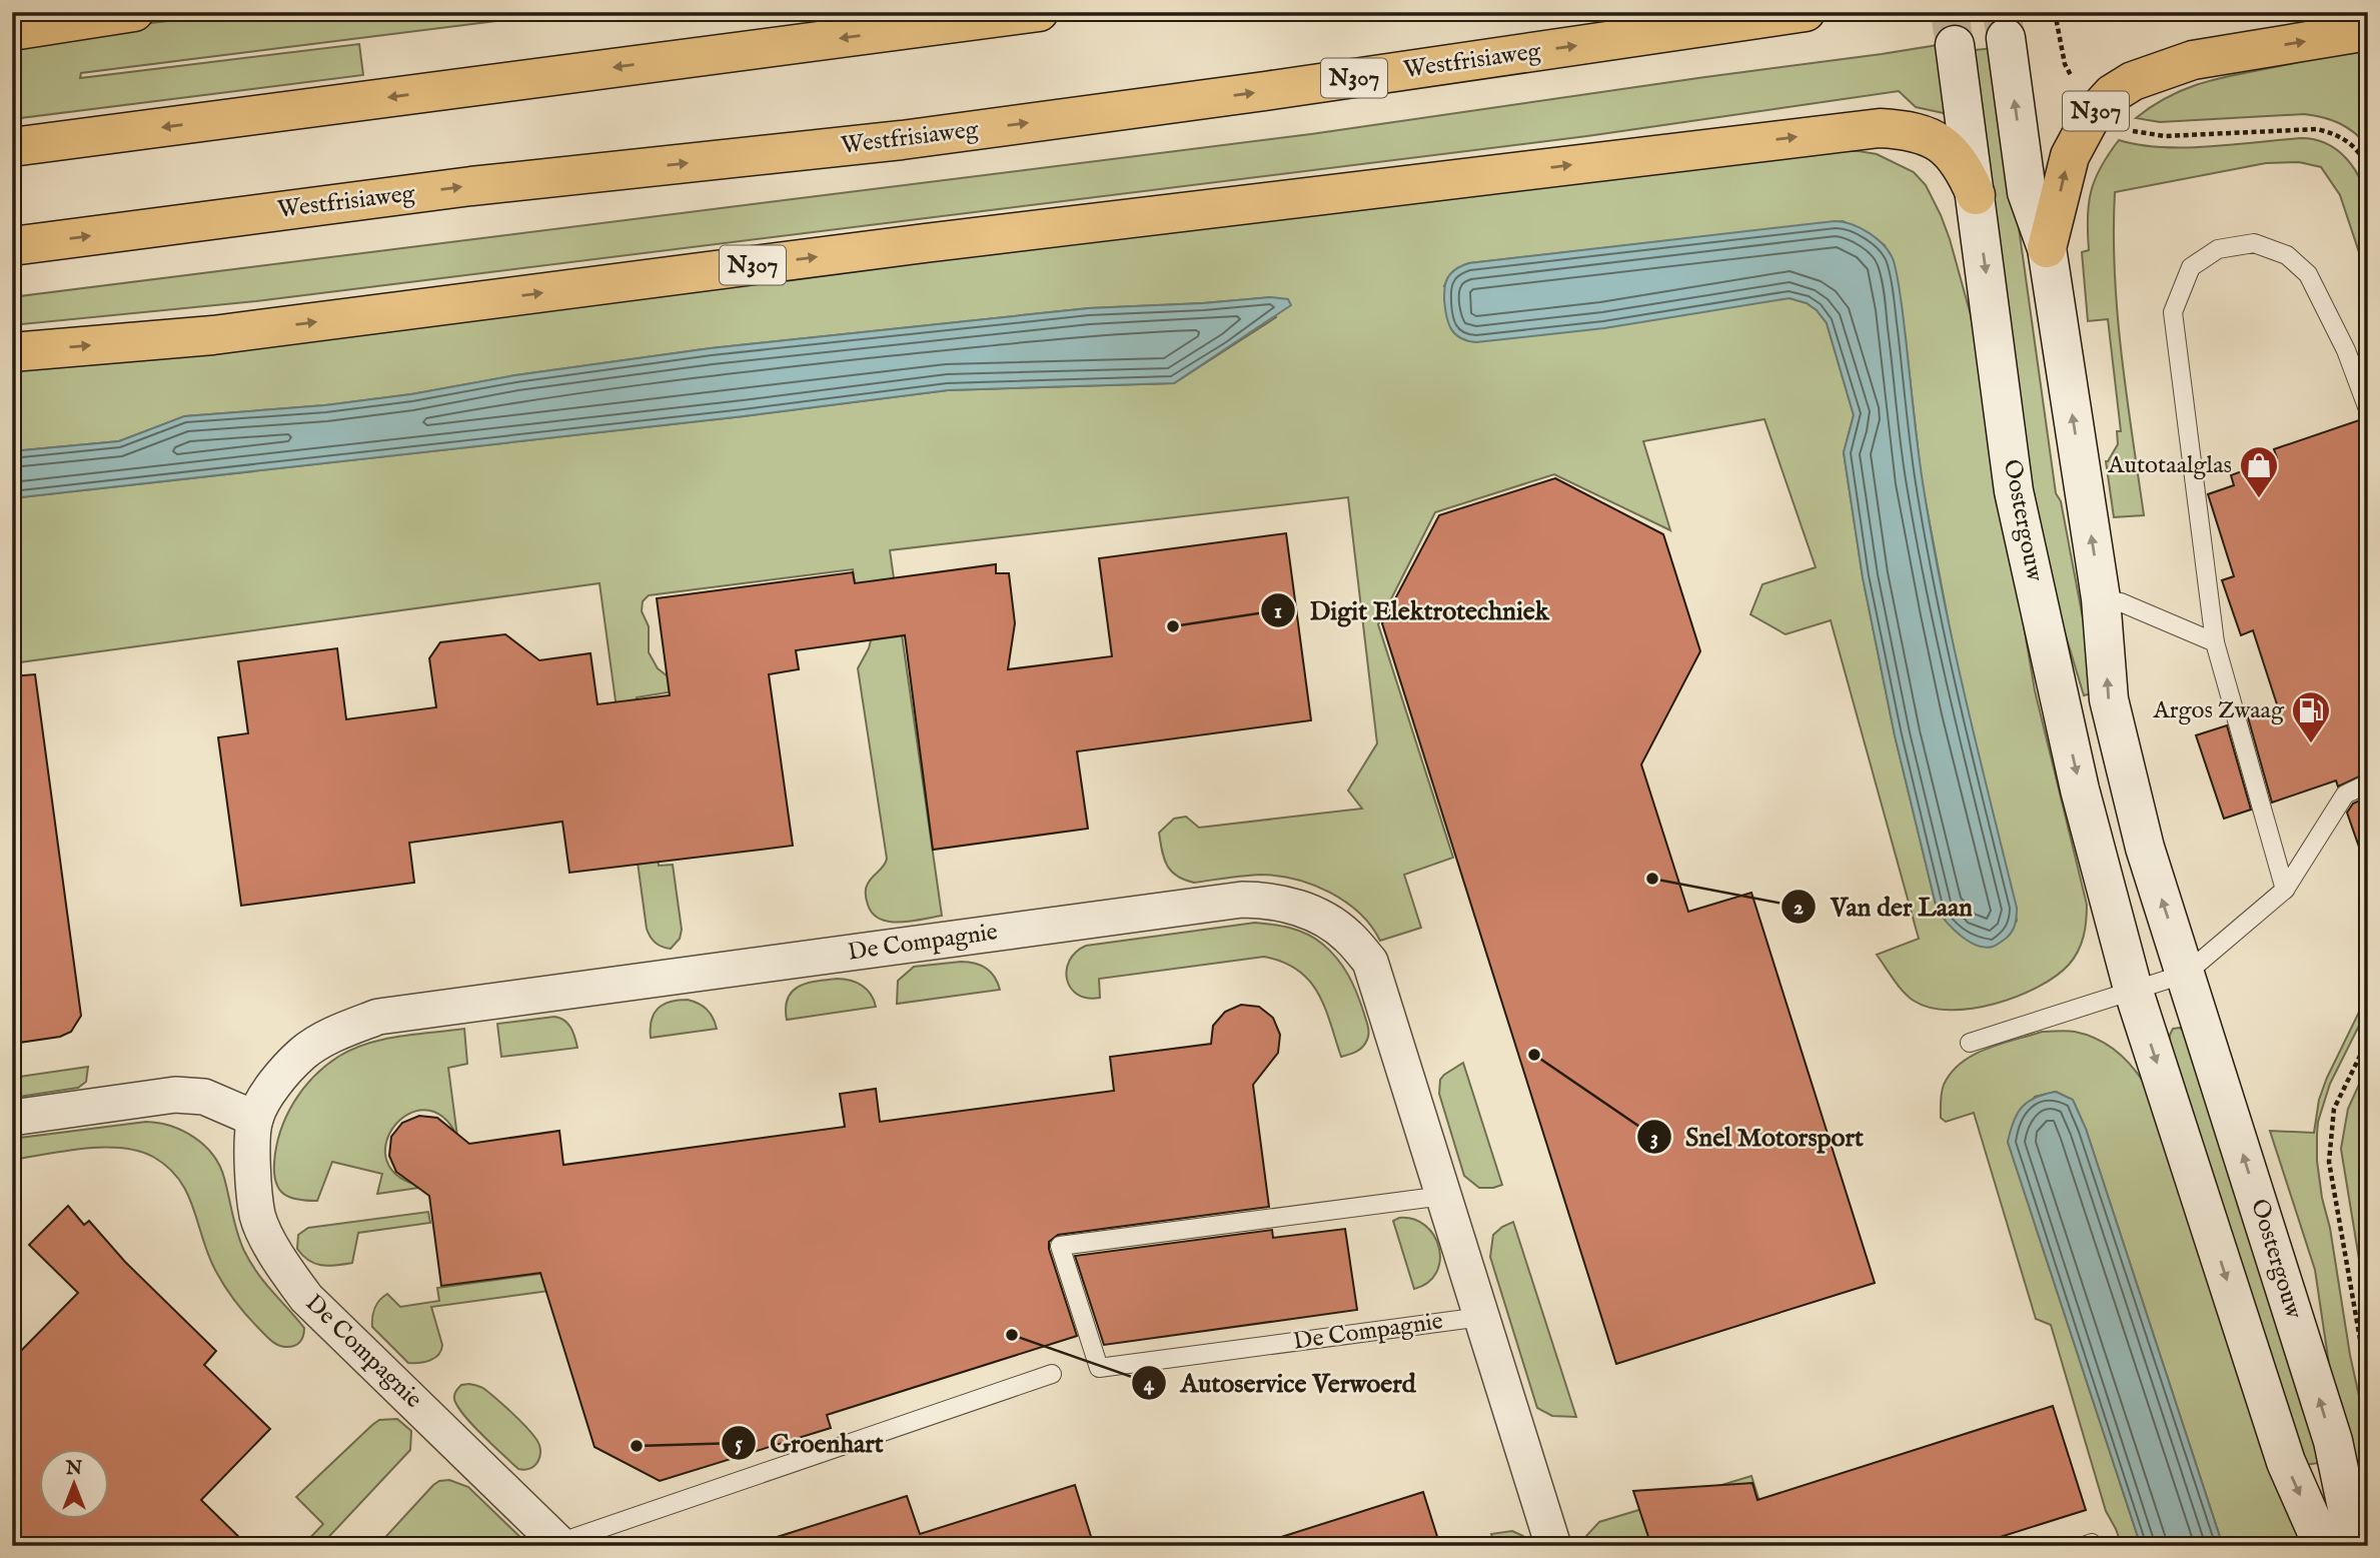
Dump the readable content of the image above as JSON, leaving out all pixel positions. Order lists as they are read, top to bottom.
{
  "streets": {
    "highway": ["Westfrisiaweg", "N307"],
    "main road": ["Oostergouw"],
    "street": ["De Compagnie"]
  },
  "crossings": [
    ["N307", "Oostergouw"]
  ],
  "places": {
    "shop": ["Autotaalglas"],
    "other": [
      "Digit Elektrotechniek",
      "Van der Laan",
      "Snel Motorsport",
      "Autoservice Verwoerd",
      "Groenhart"
    ],
    "fuel station": ["Argos Zwaag"]
  },
  "north": "top"
}
